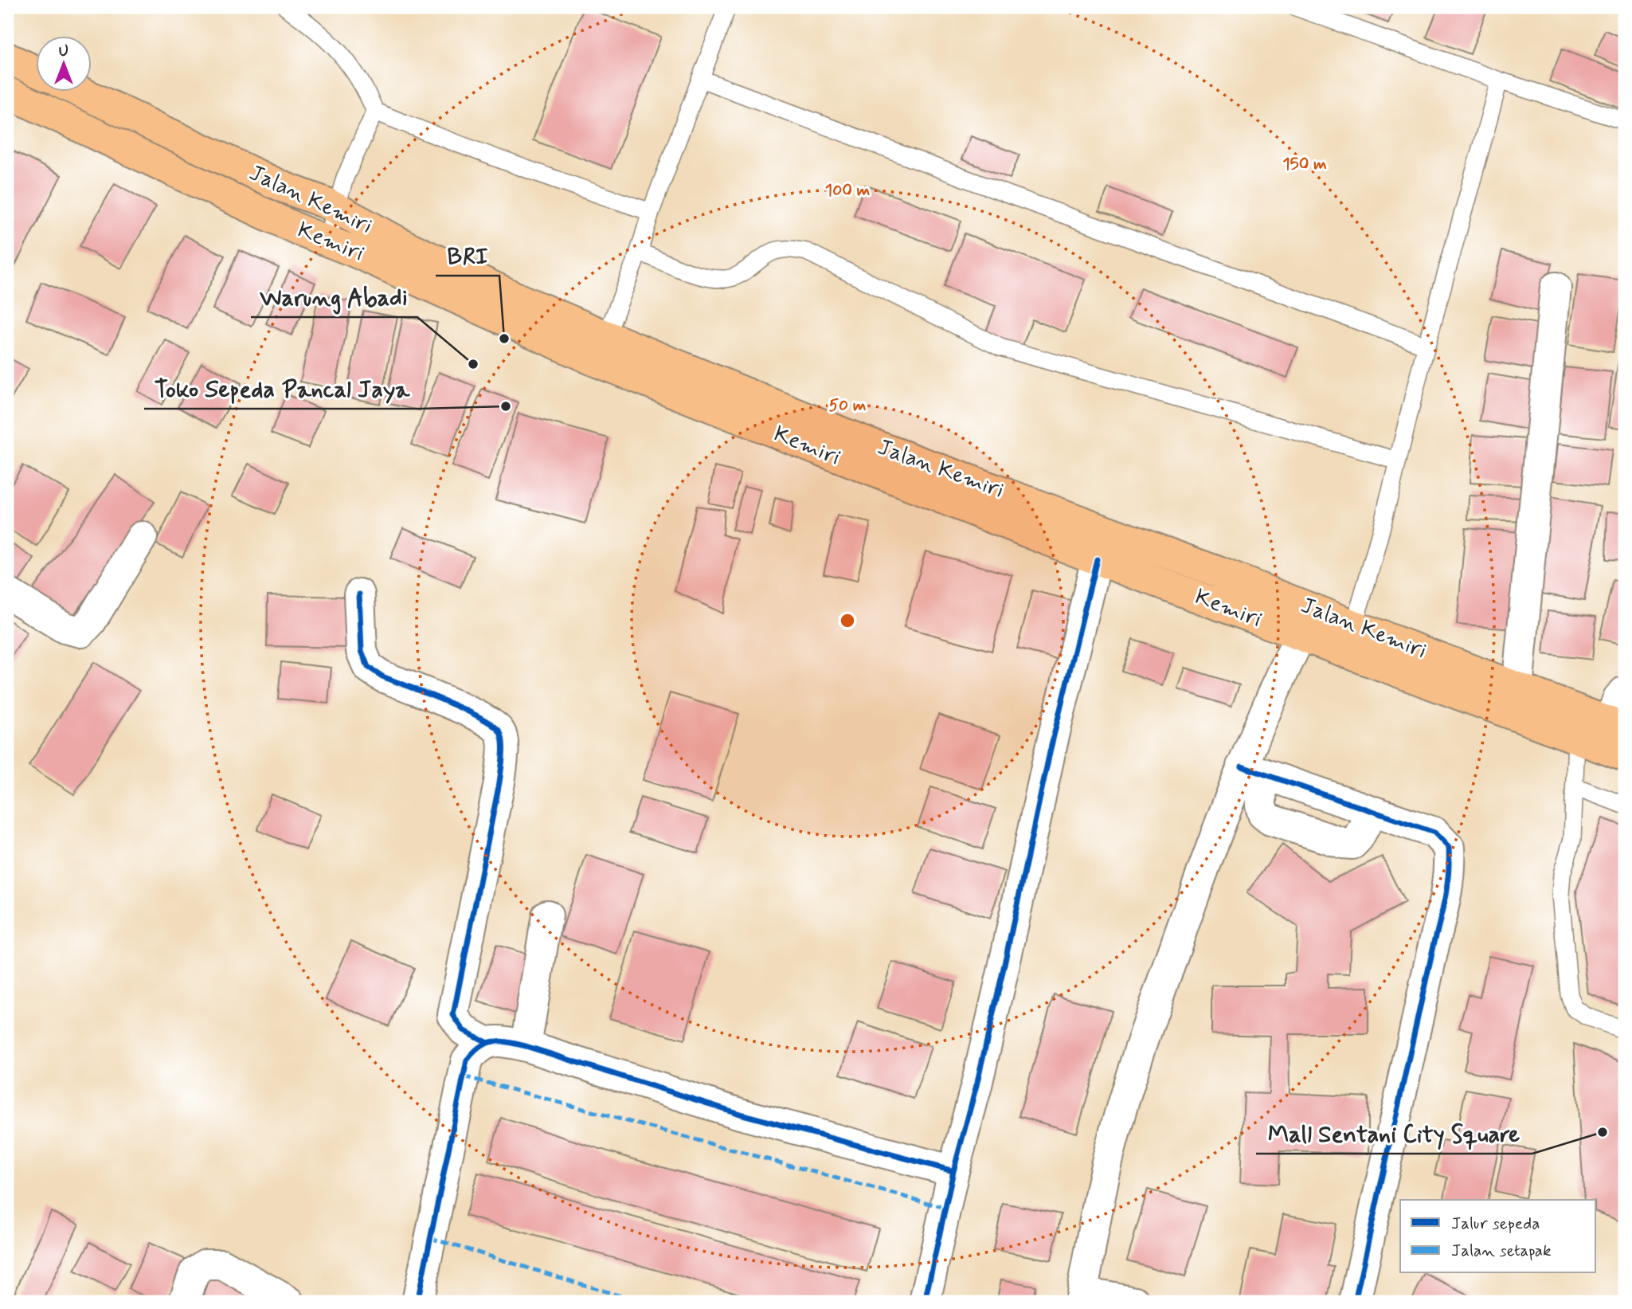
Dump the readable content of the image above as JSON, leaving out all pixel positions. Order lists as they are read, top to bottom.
{
  "streets": {
    "highway": ["Jalan Kemiri", "Kemiri"]
  },
  "crossings": [
    ["Jalan Kemiri", "Kemiri"]
  ],
  "places": [
    "BRI",
    "Warung Abadi",
    "Toko Sepeda Pancal Jaya",
    "Mall Sentani City Square"
  ],
  "legend": ["Jalur sepeda", "Jalan setapak"],
  "north": "top",
  "rings": ["150 m", "100 m", "50 m"]
}
